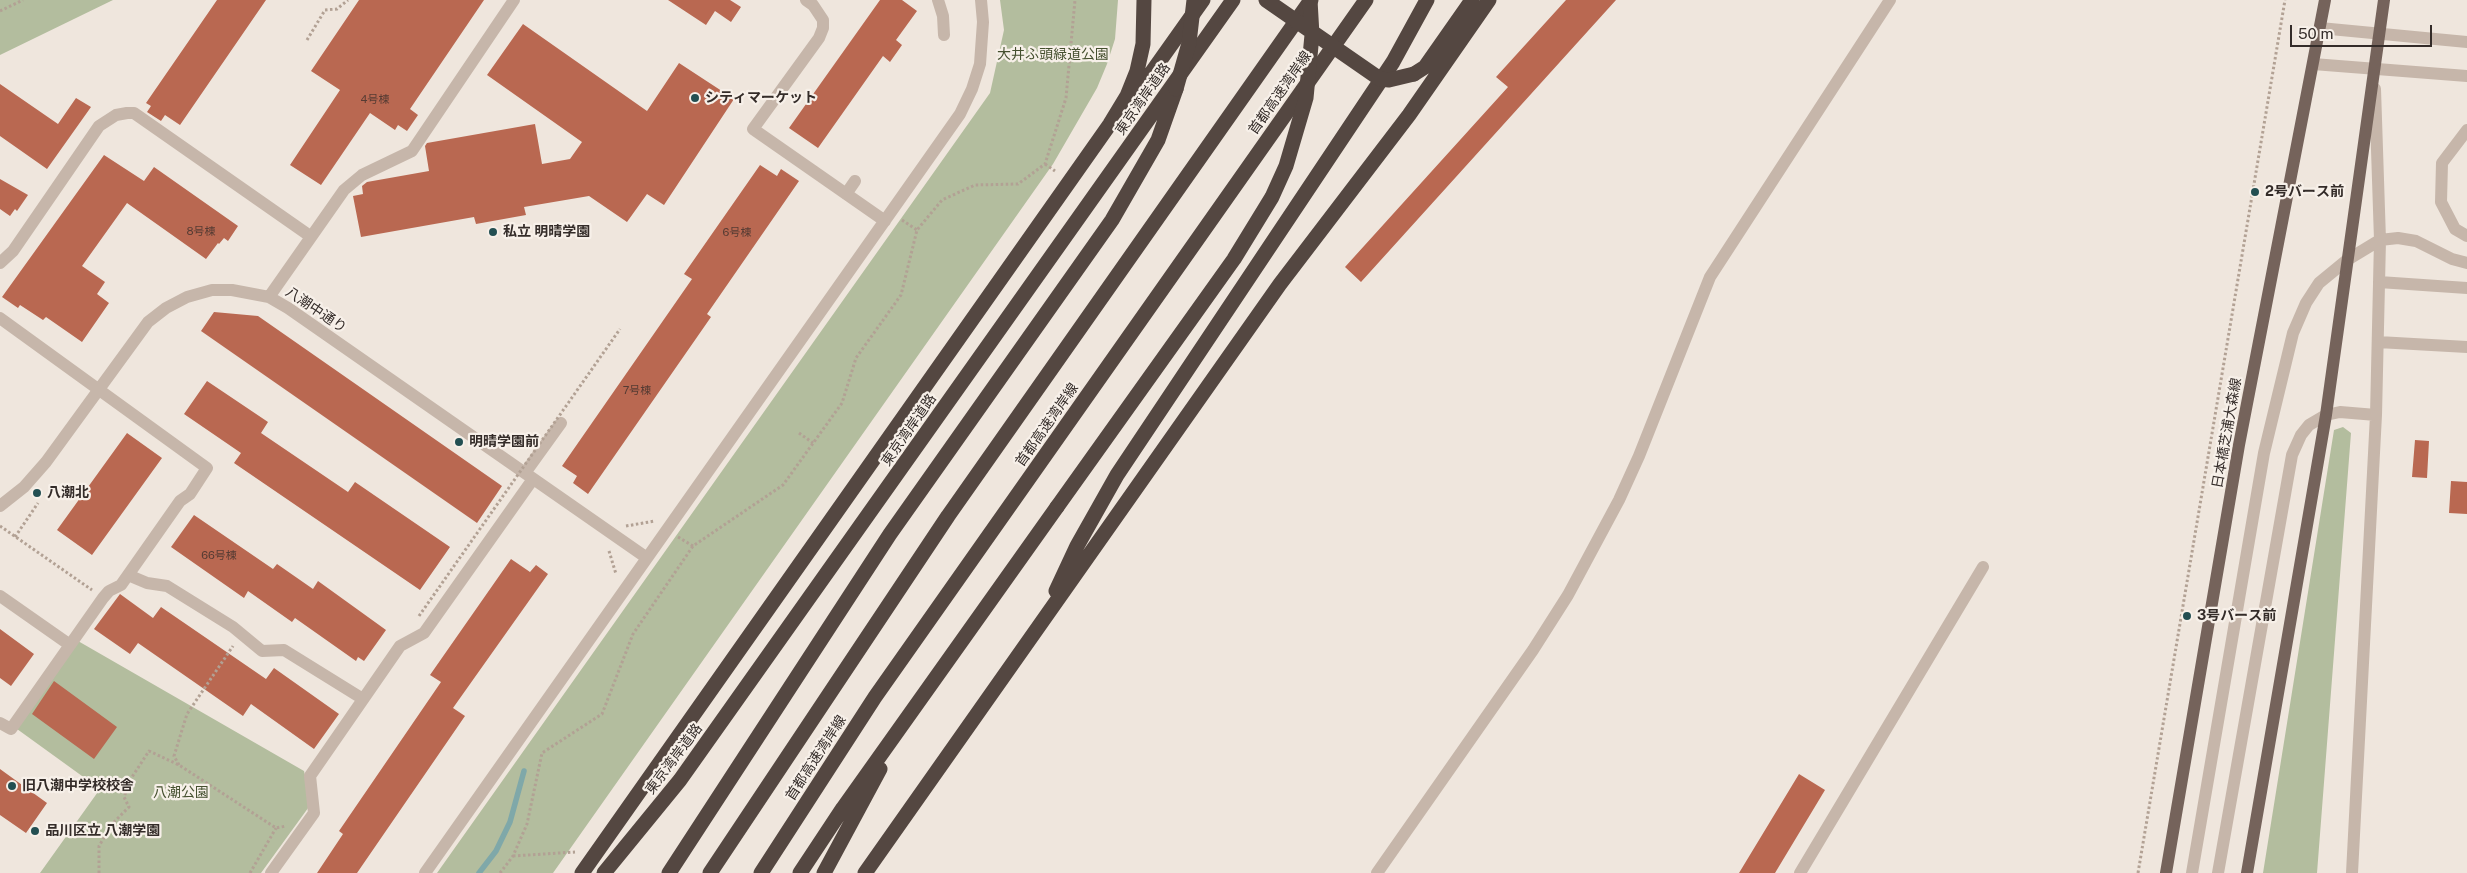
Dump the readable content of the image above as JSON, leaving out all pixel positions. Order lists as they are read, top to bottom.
{
  "streets": {
    "highway": ["首都高速湾岸線", "東京湾岸道路"],
    "main road": ["日本橋芝浦大森線"],
    "street": ["八潮中通り"]
  },
  "parks": ["大井ふ頭緑道公園", "八潮公園"],
  "places": [
    "シティマーケット",
    "2号バース前",
    "私立 明晴学園",
    "明晴学園前",
    "八潮北",
    "3号バース前",
    "旧八潮中学校校舎",
    "品川区立 八潮学園"
  ],
  "house_numbers": [
    "4号棟",
    "8号棟",
    "6号棟",
    "7号棟",
    "66号棟"
  ],
  "scale_bar": "50 m"
}
